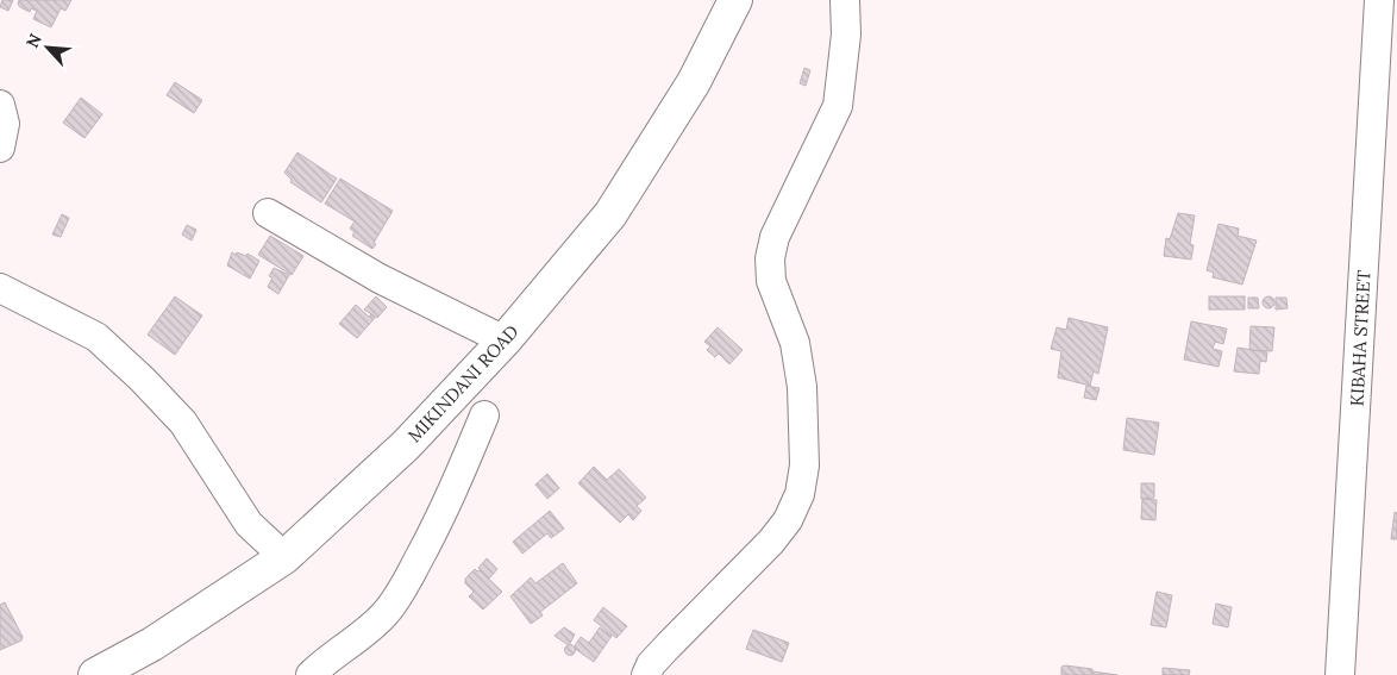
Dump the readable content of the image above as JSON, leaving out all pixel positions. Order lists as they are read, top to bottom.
{
  "streets": {
    "highway": ["MIKINDANI ROAD"],
    "street": ["KIBAHA STREET"]
  },
  "north": "top left"
}
